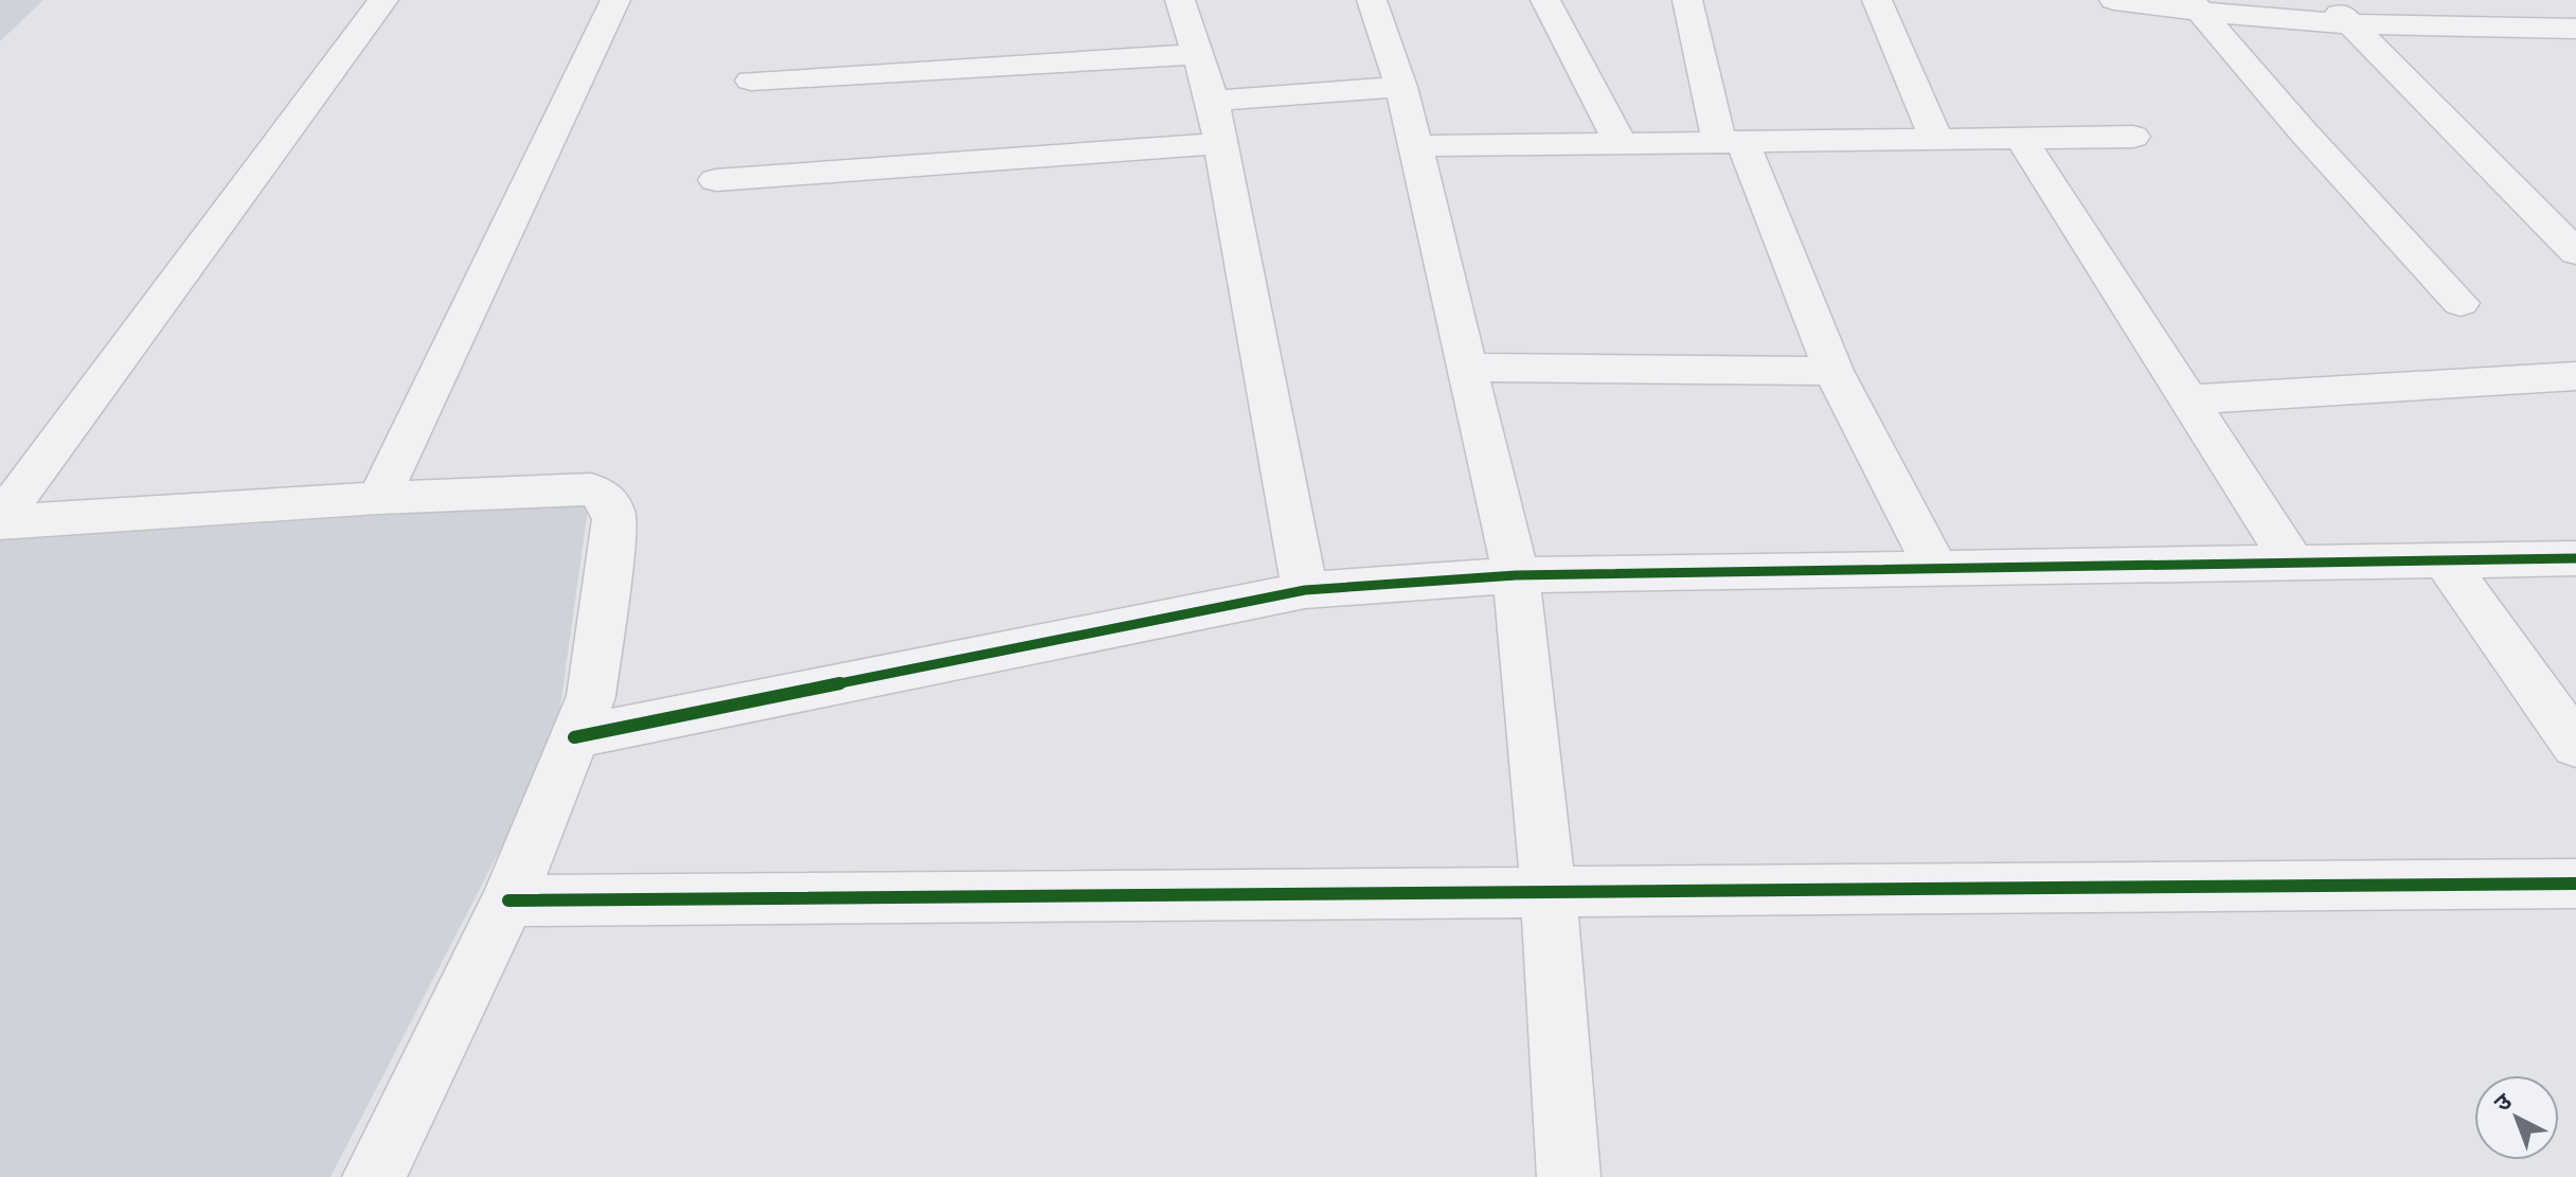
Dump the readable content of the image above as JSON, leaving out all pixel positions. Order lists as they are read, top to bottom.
{
  "north": "top left"
}
